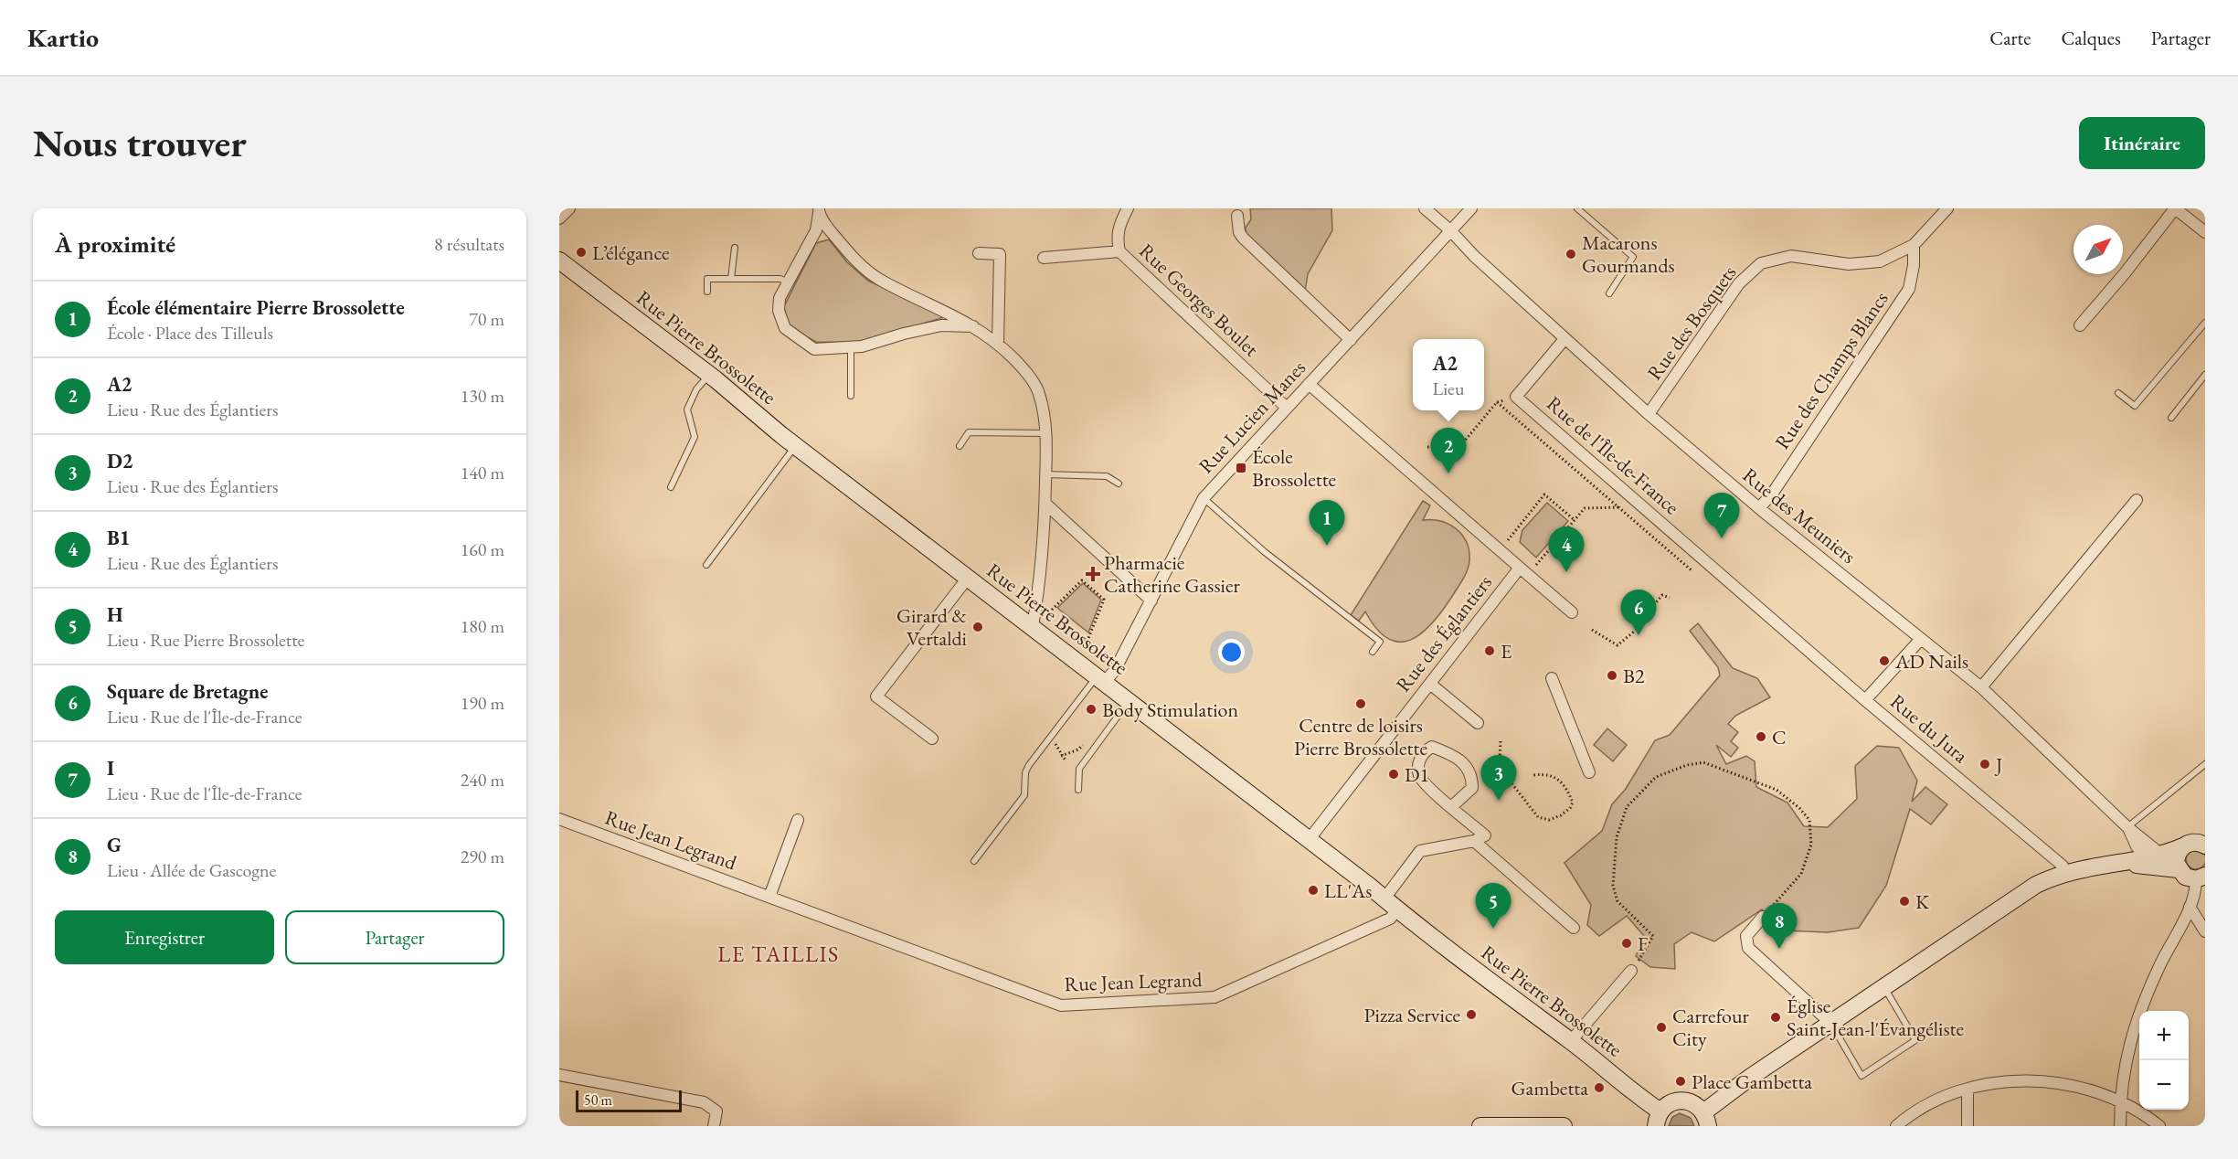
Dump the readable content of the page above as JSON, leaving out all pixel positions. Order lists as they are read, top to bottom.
{
  "streets": {
    "street": [
      "Rue Georges Boulet",
      "Rue des Bosquets",
      "Rue Pierre Brossolette",
      "Rue des Champs Blancs",
      "Rue Lucien Manes",
      "Rue de l'Île-de-France",
      "Rue des Meuniers",
      "Rue des Églantiers",
      "Rue du Jura",
      "Rue Jean Legrand"
    ]
  },
  "crossings": [
    ["Rue Georges Boulet", "Rue Lucien Manes"],
    ["Rue des Bosquets", "Rue des Champs Blancs"],
    ["Rue des Bosquets", "Rue des Meuniers"],
    ["Rue Pierre Brossolette", "Rue Lucien Manes"],
    ["Rue Pierre Brossolette", "Rue des Églantiers"],
    ["Rue Pierre Brossolette", "Rue Jean Legrand"],
    ["Rue des Champs Blancs", "Rue des Meuniers"],
    ["Rue Lucien Manes", "Rue des Meuniers"],
    ["Rue Lucien Manes", "Rue des Églantiers"],
    ["Rue de l'Île-de-France", "Rue des Meuniers"],
    ["Rue de l'Île-de-France", "Rue du Jura"]
  ],
  "districts": ["LE TAILLIS"],
  "places": {
    "other": [
      "L’élégance",
      "Macarons Gourmands",
      "Girard & Vertaldi",
      "E",
      "AD Nails",
      "B2",
      "Centre de loisirs Pierre Brossolette",
      "Body Stimulation",
      "C",
      "J",
      "D1",
      "LL'As",
      "K",
      "F",
      "Pizza Service",
      "Église Saint-Jean-l'Évangéliste",
      "Carrefour City",
      "Place Gambetta",
      "Gambetta"
    ],
    "transit": ["École Brossolette"],
    "health": ["Pharmacie Catherine Gassier"]
  },
  "scale_bar": "50 m",
  "north": "top right",
  "page": {
    "header": "Kartio",
    "nav": ["Carte", "Calques", "Partager"],
    "buttons": [
      "Itinéraire",
      ["Enregistrer", "Partager"]
    ],
    "title": "Nous trouver",
    "heading": ["À proximité", "8 résultats"],
    "list": [
      {
        "mark": "1",
        "name": "École élémentaire Pierre Brossolette",
        "note": "École · Place des Tilleuls",
        "value": "70 m"
      },
      {
        "mark": "2",
        "name": "A2",
        "note": "Lieu · Rue des Églantiers",
        "value": "130 m"
      },
      {
        "mark": "3",
        "name": "D2",
        "note": "Lieu · Rue des Églantiers",
        "value": "140 m"
      },
      {
        "mark": "4",
        "name": "B1",
        "note": "Lieu · Rue des Églantiers",
        "value": "160 m"
      },
      {
        "mark": "5",
        "name": "H",
        "note": "Lieu · Rue Pierre Brossolette",
        "value": "180 m"
      },
      {
        "mark": "6",
        "name": "Square de Bretagne",
        "note": "Lieu · Rue de l'Île-de-France",
        "value": "190 m"
      },
      {
        "mark": "7",
        "name": "I",
        "note": "Lieu · Rue de l'Île-de-France",
        "value": "240 m"
      },
      {
        "mark": "8",
        "name": "G",
        "note": "Lieu · Allée de Gascogne",
        "value": "290 m"
      }
    ],
    "popup": ["A2", "Lieu"],
    "pins": [
      "2",
      "7",
      "1",
      "4",
      "6",
      "3",
      "5",
      "8"
    ],
    "map_buttons": ["+", "−"],
    "scale": "50 m"
  }
}
